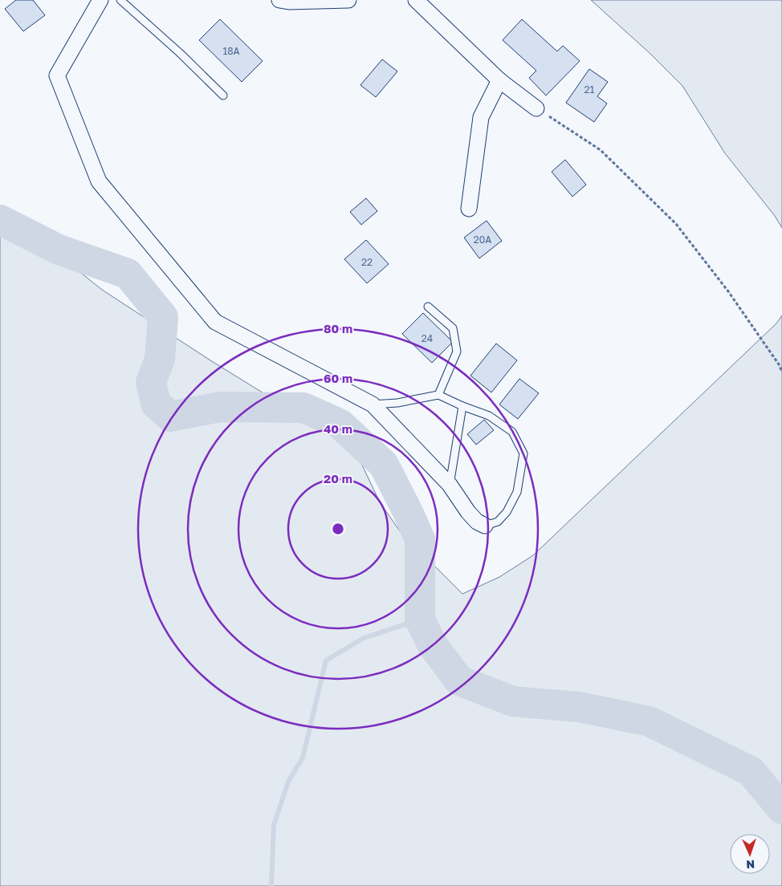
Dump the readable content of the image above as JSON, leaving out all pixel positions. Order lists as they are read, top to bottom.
{
  "house_numbers": [
    "18А",
    "21",
    "20А",
    "22",
    "24"
  ],
  "north": "bottom",
  "rings": [
    "80 m",
    "60 m",
    "40 m",
    "20 m"
  ]
}
